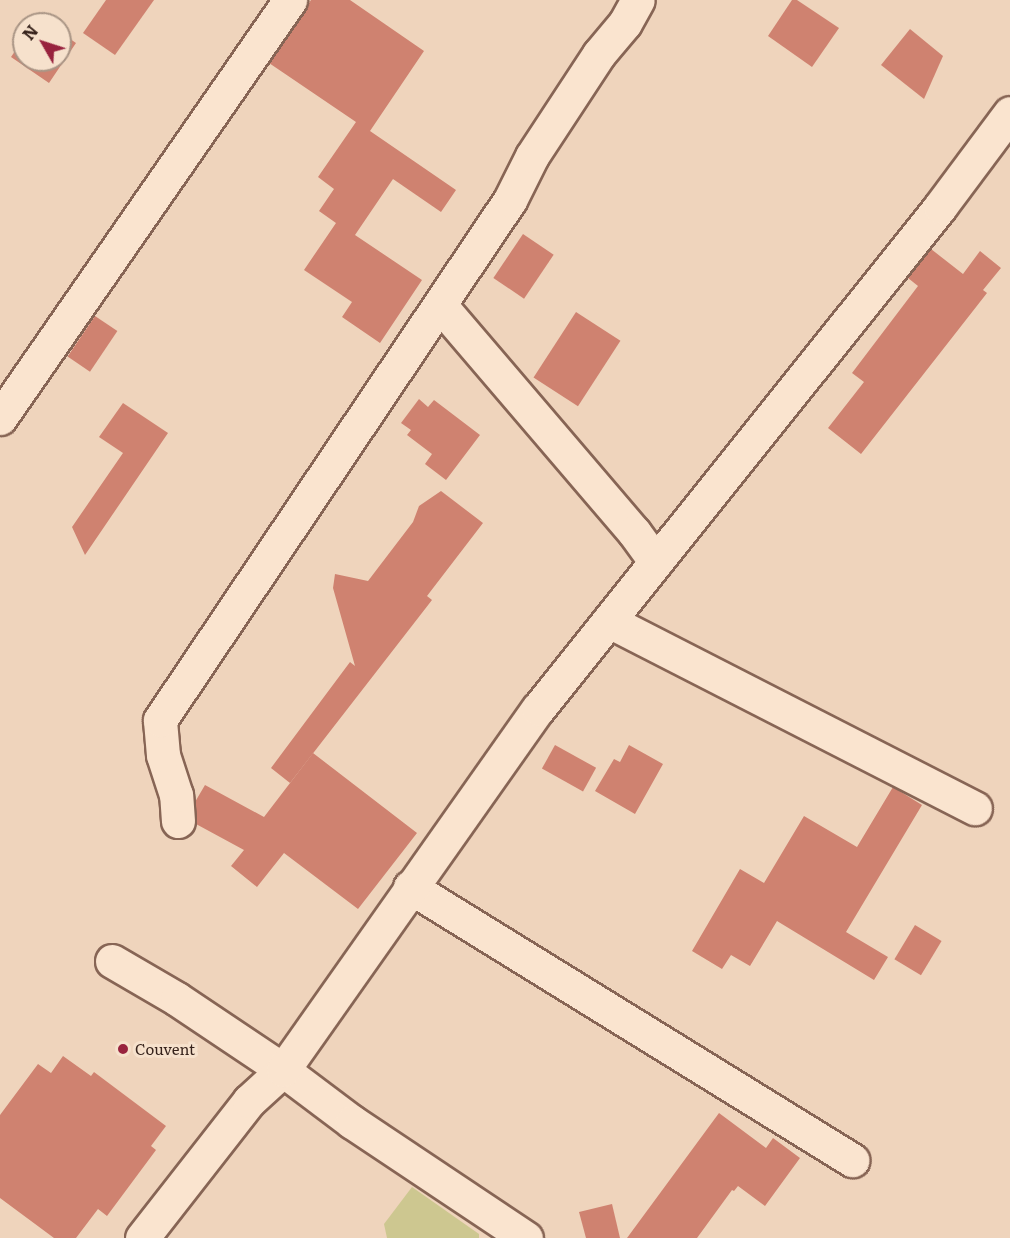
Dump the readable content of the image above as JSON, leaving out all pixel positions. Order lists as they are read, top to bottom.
{
  "places": ["Couvent"],
  "north": "top left"
}
